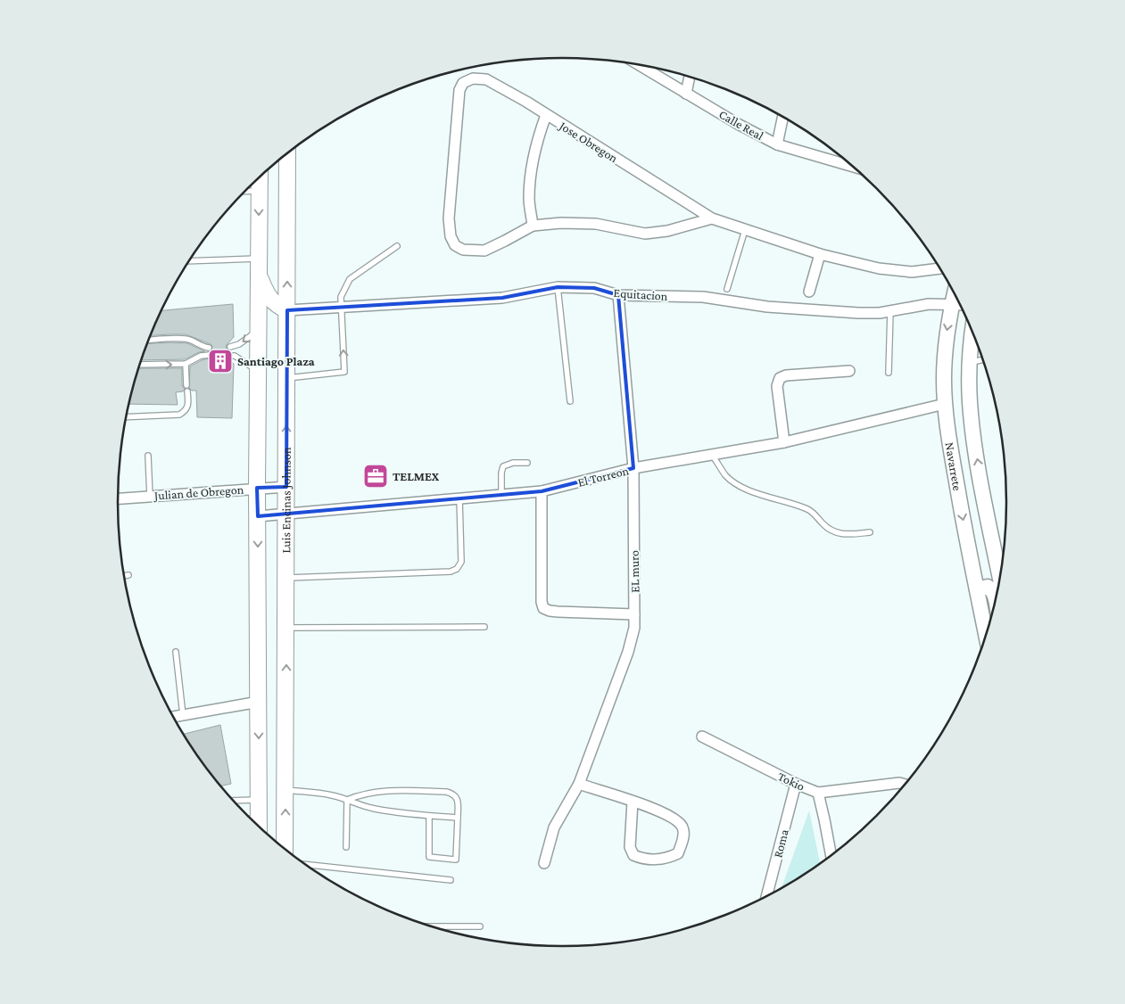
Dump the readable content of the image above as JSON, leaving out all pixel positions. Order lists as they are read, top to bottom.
{
  "streets": {
    "main road": ["Navarrete", "Luis Encinas Johnson"],
    "street": [
      "Calle Real",
      "Jose Obregon",
      "Equitacion",
      "El Torreon",
      "Julian de Obregon",
      "EL muro",
      "Tokio",
      "Roma"
    ]
  },
  "crossings": [
    ["Equitacion", "Navarrete"],
    ["Equitacion", "Luis Encinas Johnson"],
    ["Equitacion", "EL muro"],
    ["Navarrete", "El Torreon"],
    ["El Torreon", "Luis Encinas Johnson"],
    ["El Torreon", "EL muro"],
    ["Julian de Obregon", "Luis Encinas Johnson"],
    ["Tokio", "Roma"]
  ],
  "places": {
    "building": ["Santiago Plaza"],
    "office": ["TELMEX"]
  }
}
